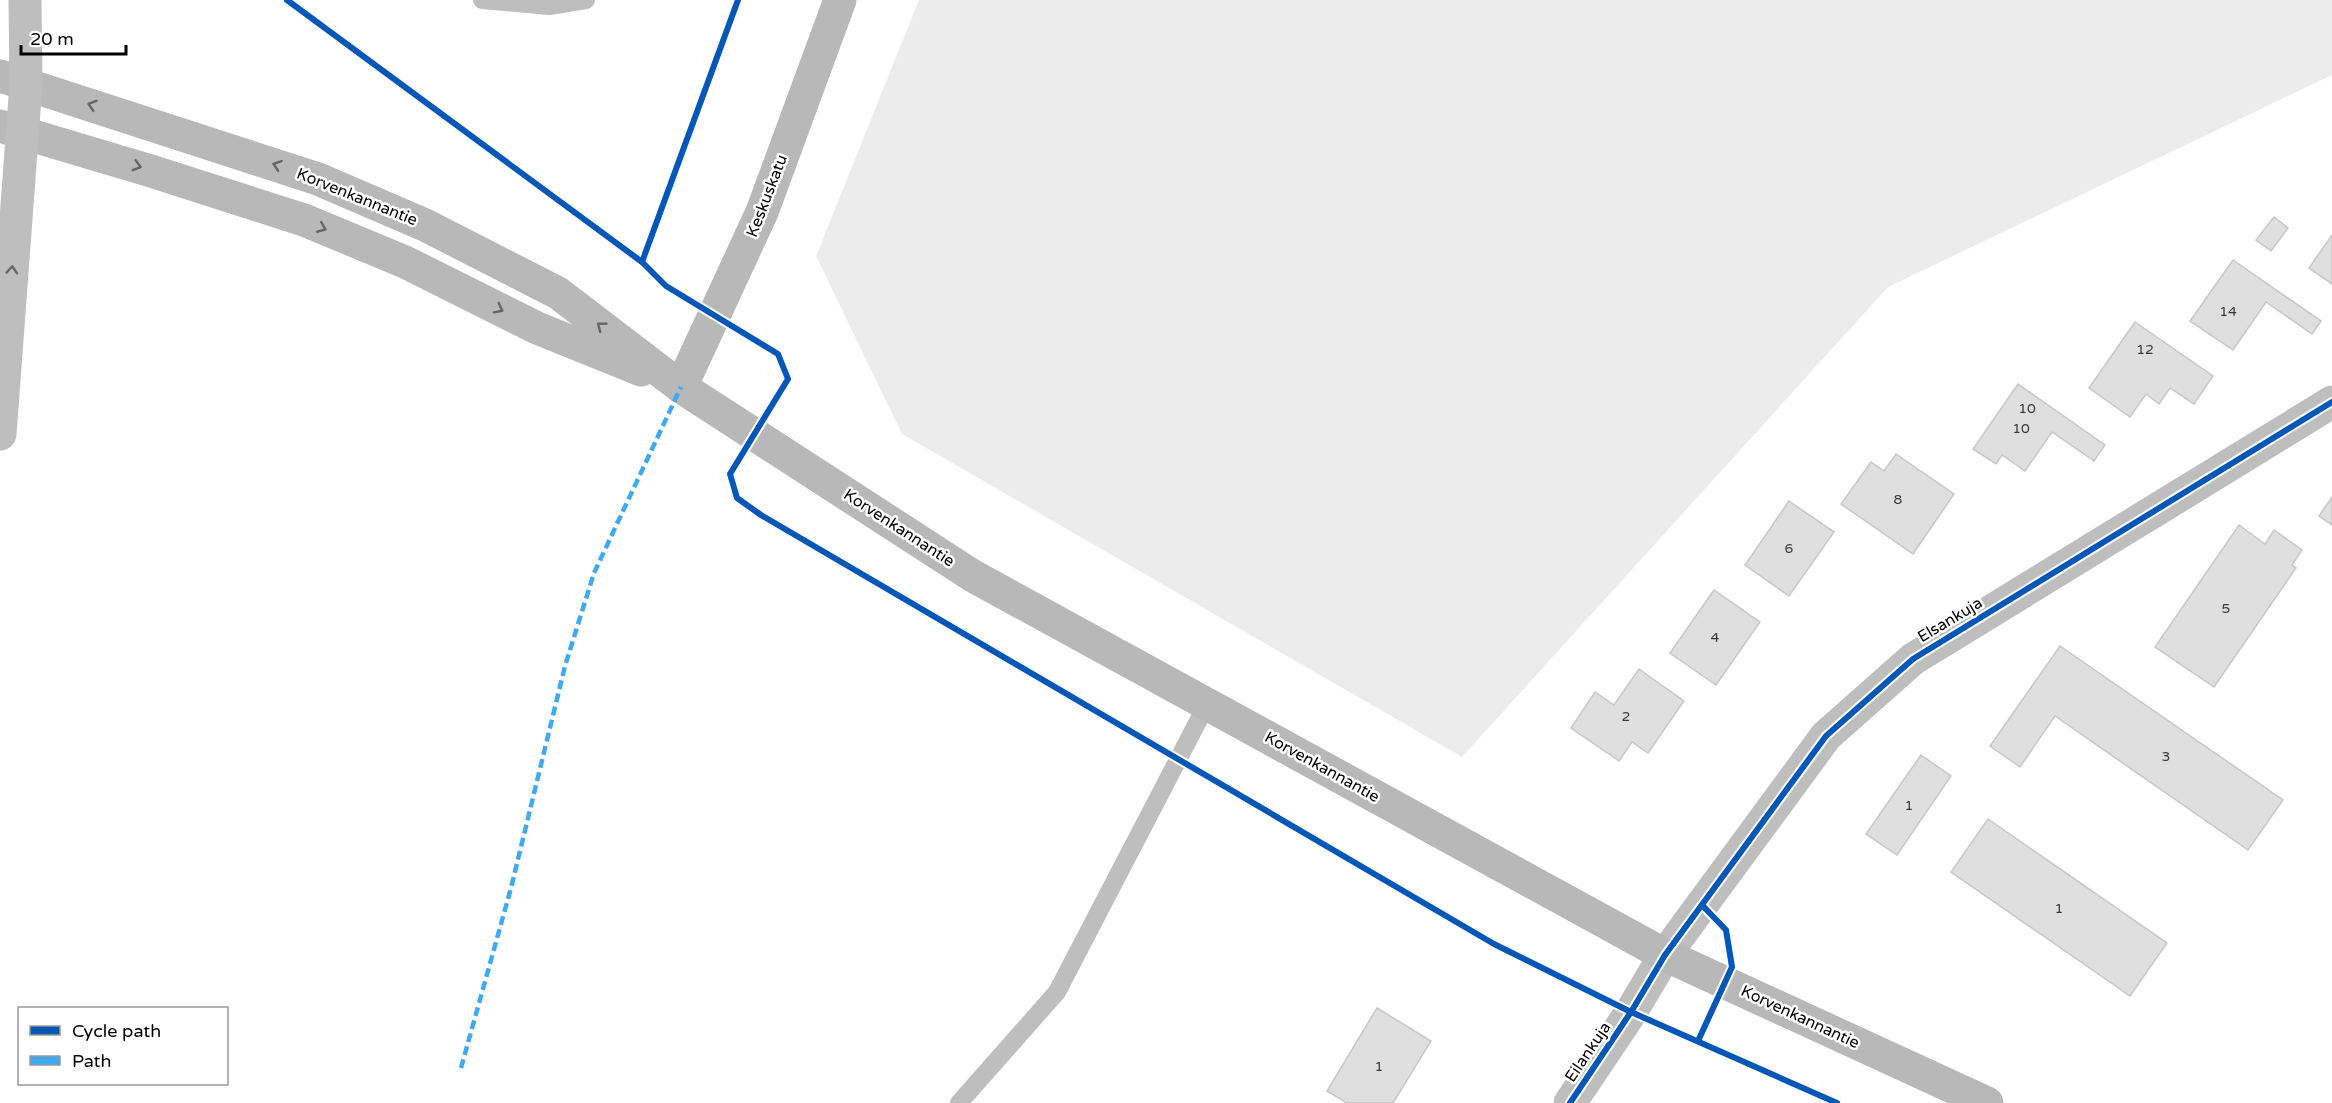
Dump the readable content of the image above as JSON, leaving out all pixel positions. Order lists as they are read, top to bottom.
{
  "streets": {
    "main road": [
      "Keskuskatu",
      "Korvenkannantie",
      "Elsankuja",
      "Eilankuja"
    ]
  },
  "crossings": [
    ["Keskuskatu", "Korvenkannantie"],
    ["Korvenkannantie", "Elsankuja"],
    ["Korvenkannantie", "Eilankuja"],
    ["Elsankuja", "Eilankuja"]
  ],
  "house_numbers": [
    "14",
    "12",
    "10",
    "10",
    "8",
    "6",
    "5",
    "4",
    "2",
    "3",
    "1",
    "1",
    "1"
  ],
  "legend": ["Cycle path", "Path"],
  "scale_bar": "20 m"
}
